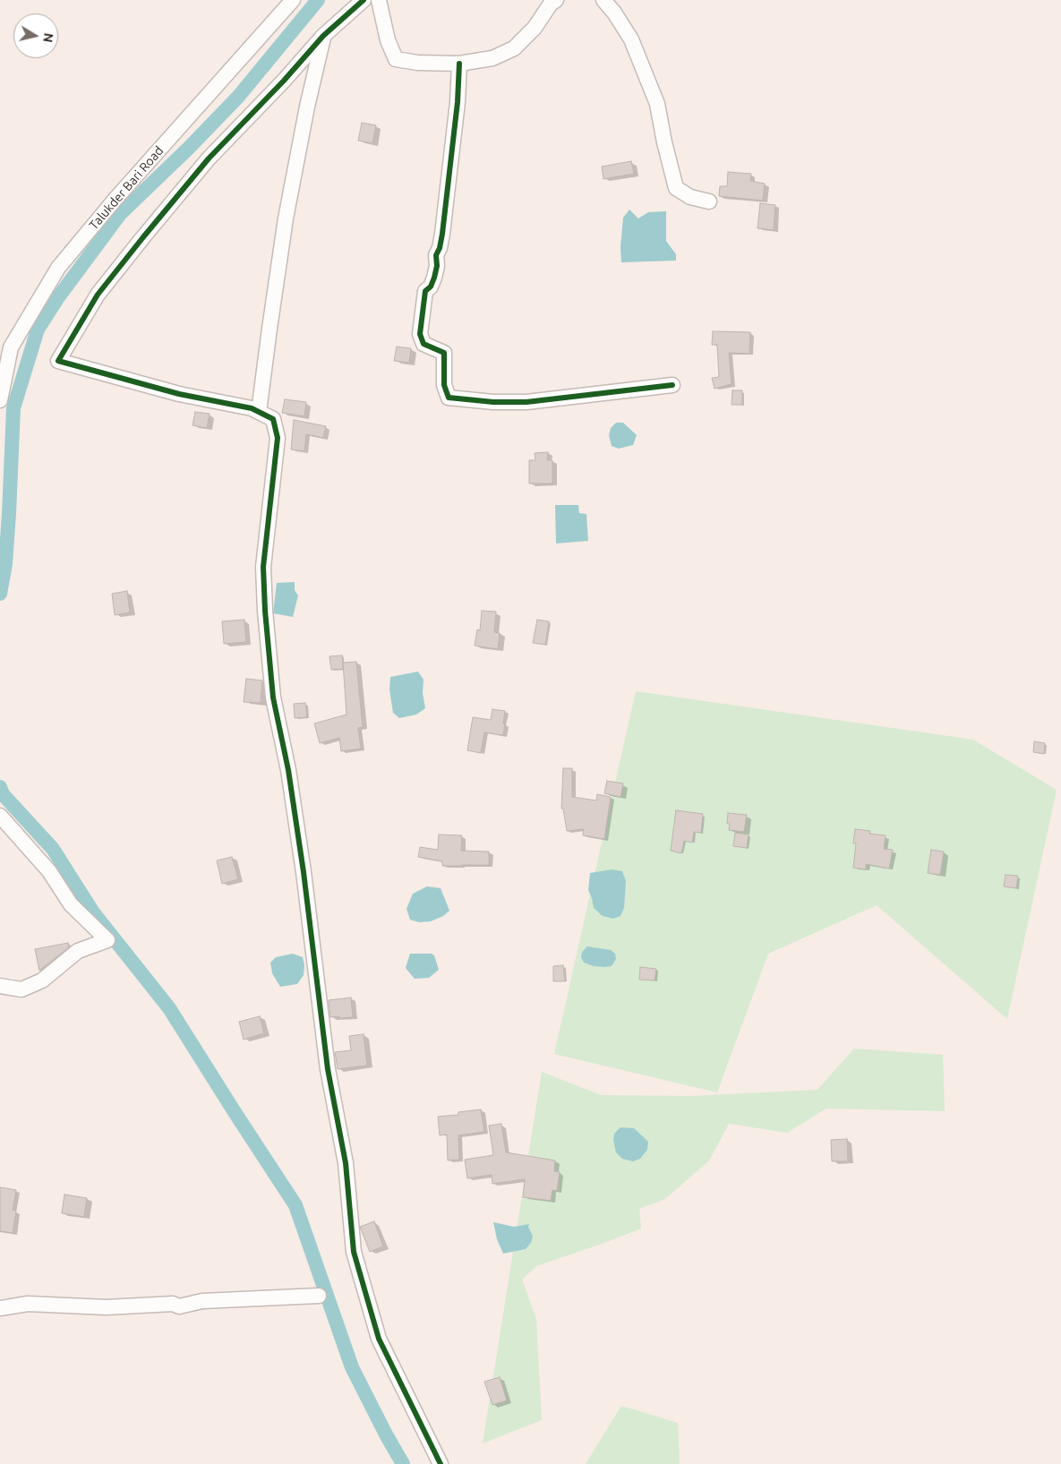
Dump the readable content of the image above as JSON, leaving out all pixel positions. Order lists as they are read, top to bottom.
{
  "streets": {
    "street": ["Talukder Bari Road"]
  },
  "north": "right"
}
